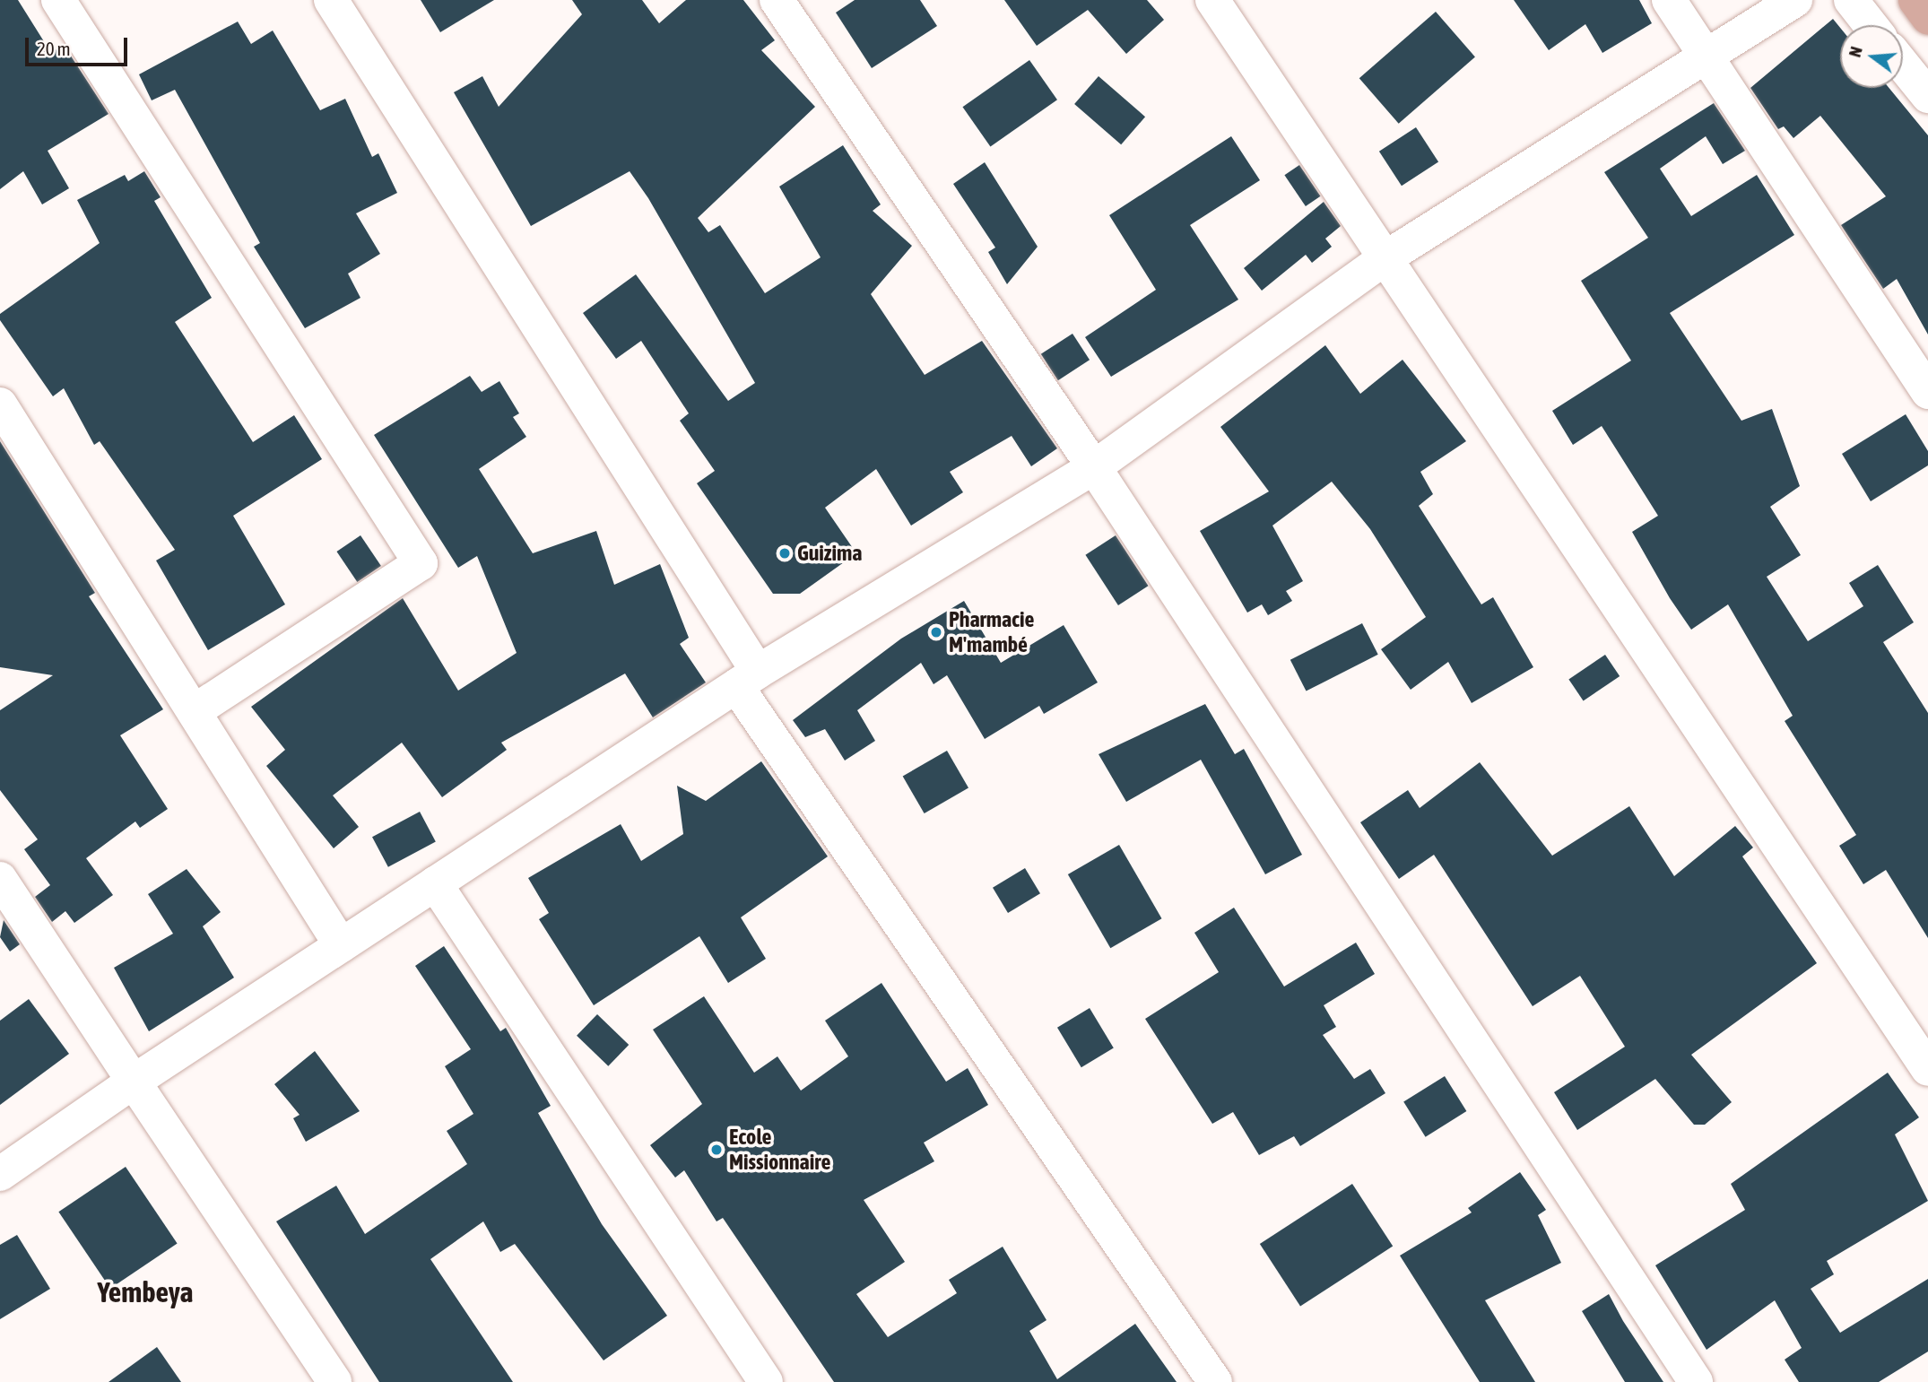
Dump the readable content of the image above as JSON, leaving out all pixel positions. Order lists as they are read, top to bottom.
{
  "districts": ["Yembeya"],
  "places": ["Guizima", "Pharmacie M'mambé", "Ecole Missionnaire"],
  "scale_bar": "20 m",
  "north": "left"
}
